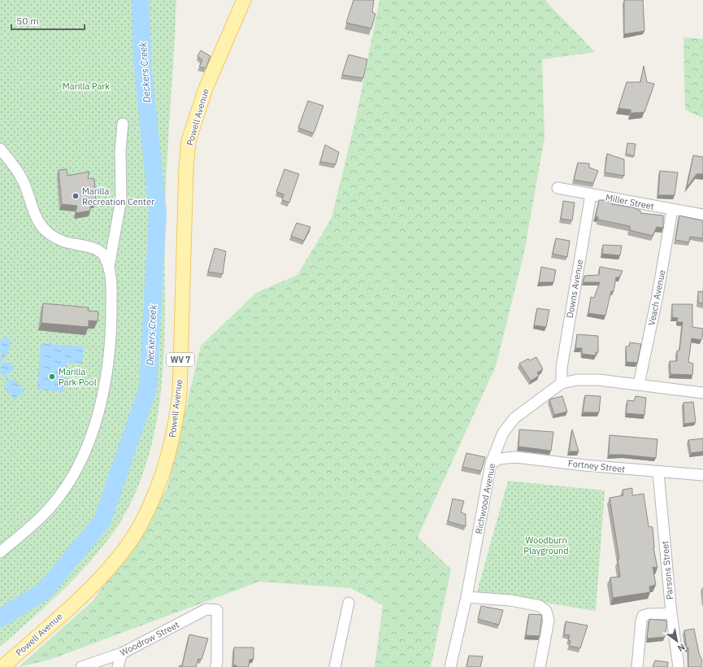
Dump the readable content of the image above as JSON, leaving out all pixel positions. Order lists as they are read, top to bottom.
{
  "streets": {
    "main road": ["Powell Avenue", "WV 7"],
    "street": [
      "Miller Street",
      "Downs Avenue",
      "Veach Avenue",
      "Fortney Street",
      "Richwood Avenue",
      "Parsons Street",
      "Woodrow Street"
    ]
  },
  "crossings": [
    ["Miller Street", "Downs Avenue"],
    ["Miller Street", "Veach Avenue"],
    ["Downs Avenue", "Richwood Avenue"],
    ["Veach Avenue", "Richwood Avenue"],
    ["Fortney Street", "Richwood Avenue"],
    ["Fortney Street", "Parsons Street"]
  ],
  "water": ["Deckers Creek"],
  "parks": ["Marilla Park", "Woodburn Playground"],
  "places": ["Marilla Recreation Center", "Marilla Park Pool"],
  "scale_bar": "50 m",
  "north": "bottom right"
}
